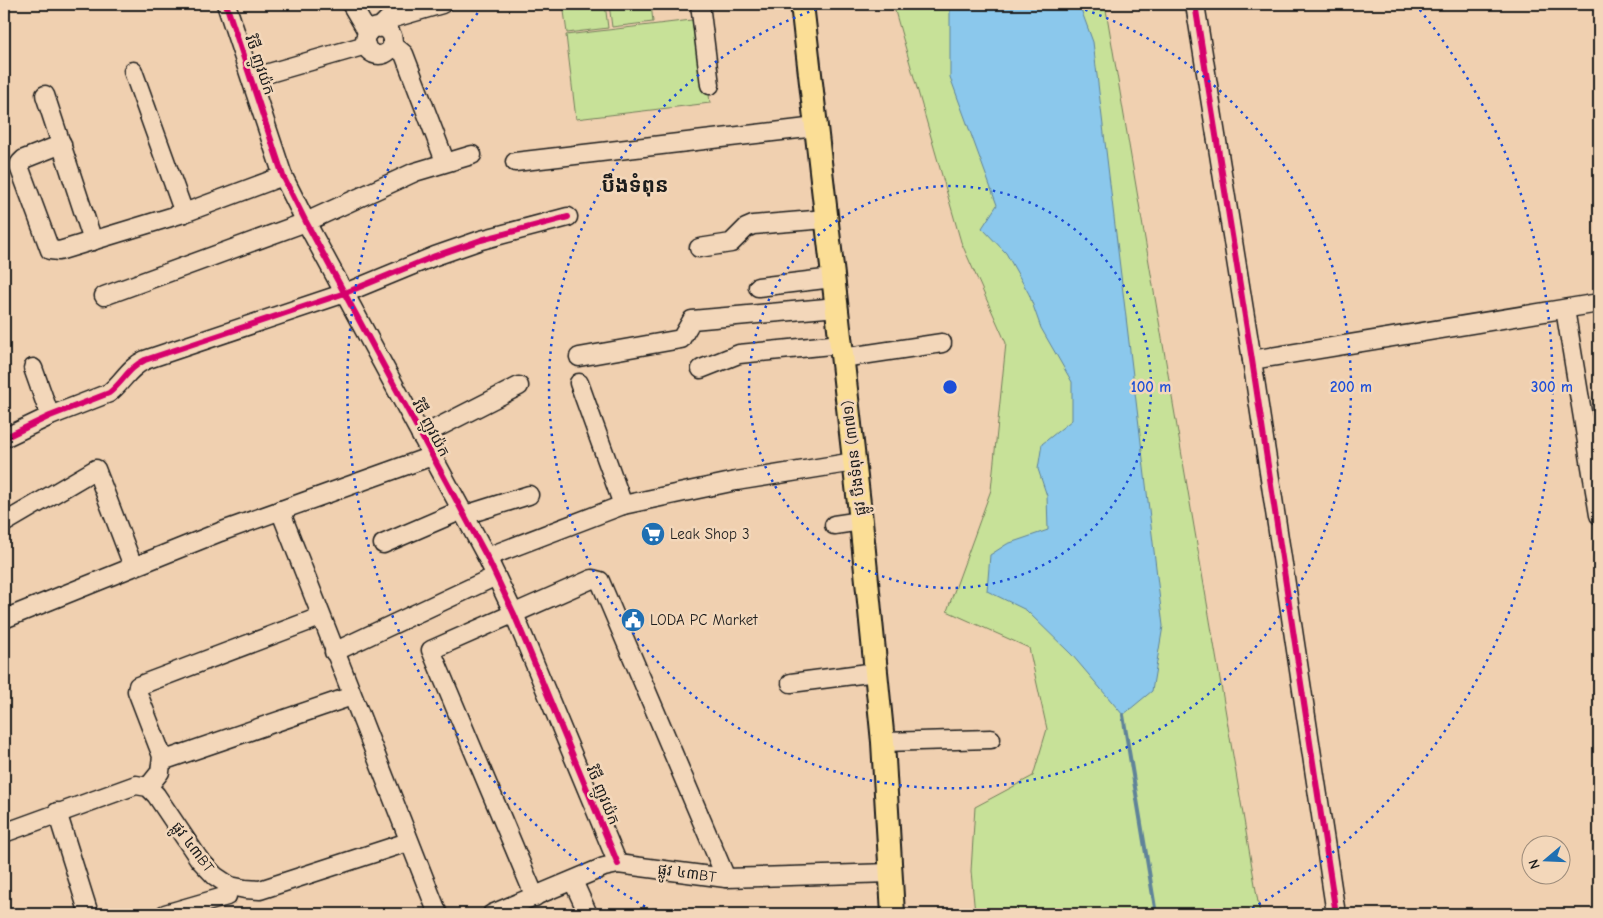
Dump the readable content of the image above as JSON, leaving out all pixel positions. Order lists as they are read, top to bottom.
{
  "streets": {
    "main road": ["ផ្លូវ បឹងទំពុន (៣៧១)"],
    "street": ["វិថី ញូវយ៉ក", "ផ្លូវ ៤៣BT"]
  },
  "crossings": [
    ["វិថី ញូវយ៉ក", "ផ្លូវ ៤៣BT"],
    ["ផ្លូវ បឹងទំពុន (៣៧១)", "ផ្លូវ ៤៣BT"]
  ],
  "districts": ["បឹងទំពុន"],
  "places": {
    "supermarket": ["Leak Shop 3"],
    "public building": ["LODA PC Market"]
  },
  "north": "left",
  "rings": ["100 m", "200 m", "300 m"]
}
